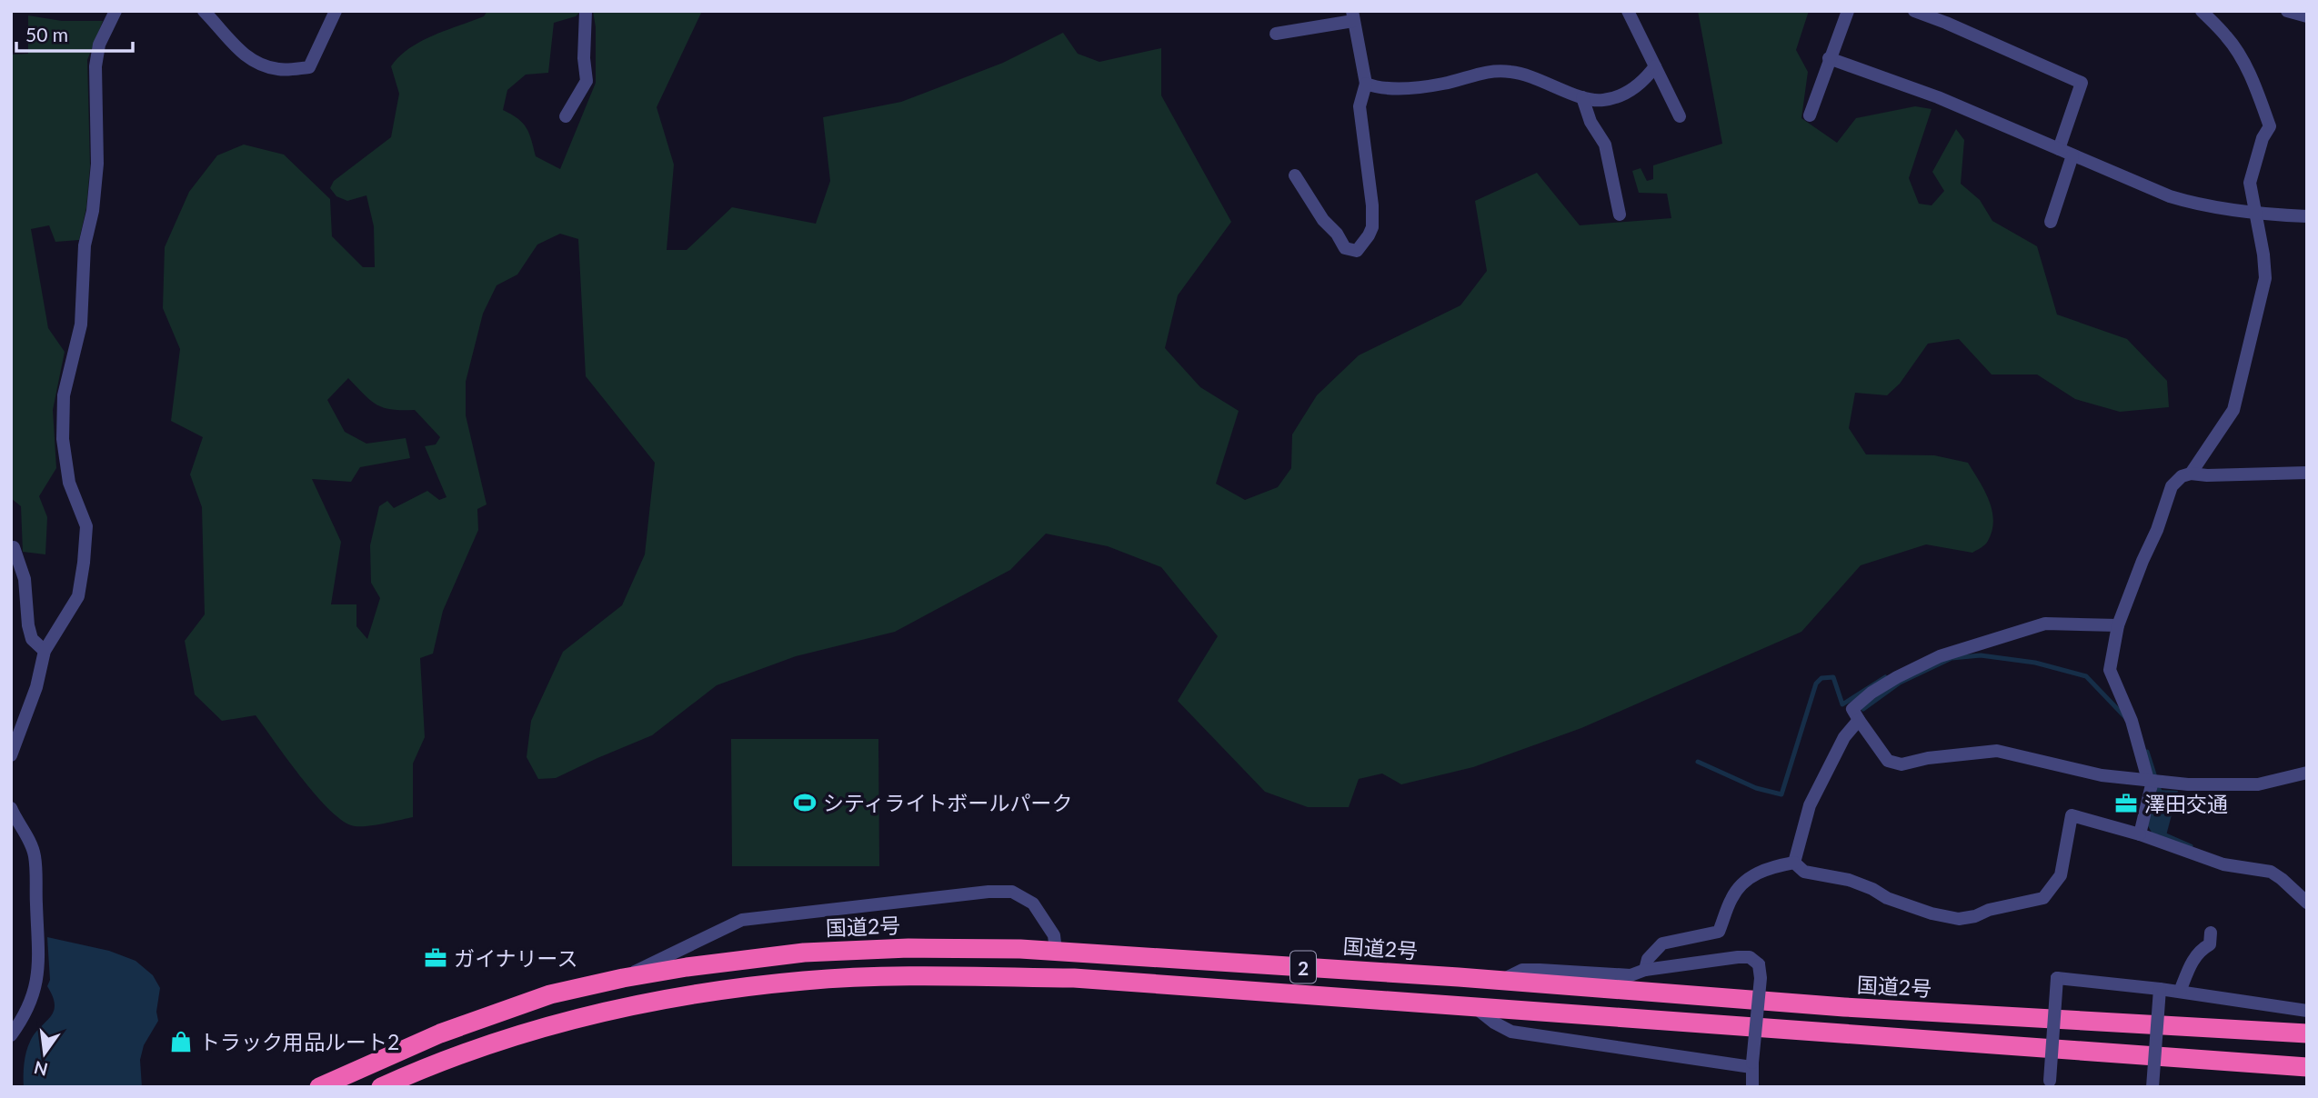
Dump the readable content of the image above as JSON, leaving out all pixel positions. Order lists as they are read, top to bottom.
{
  "streets": {
    "highway": ["国道2号", "2"]
  },
  "places": {
    "sports": ["シティライトボールパーク"],
    "office": ["澤田交通", "ガイナリース"],
    "shop": ["トラック用品ルート2"]
  },
  "scale_bar": "50 m",
  "north": "bottom"
}
